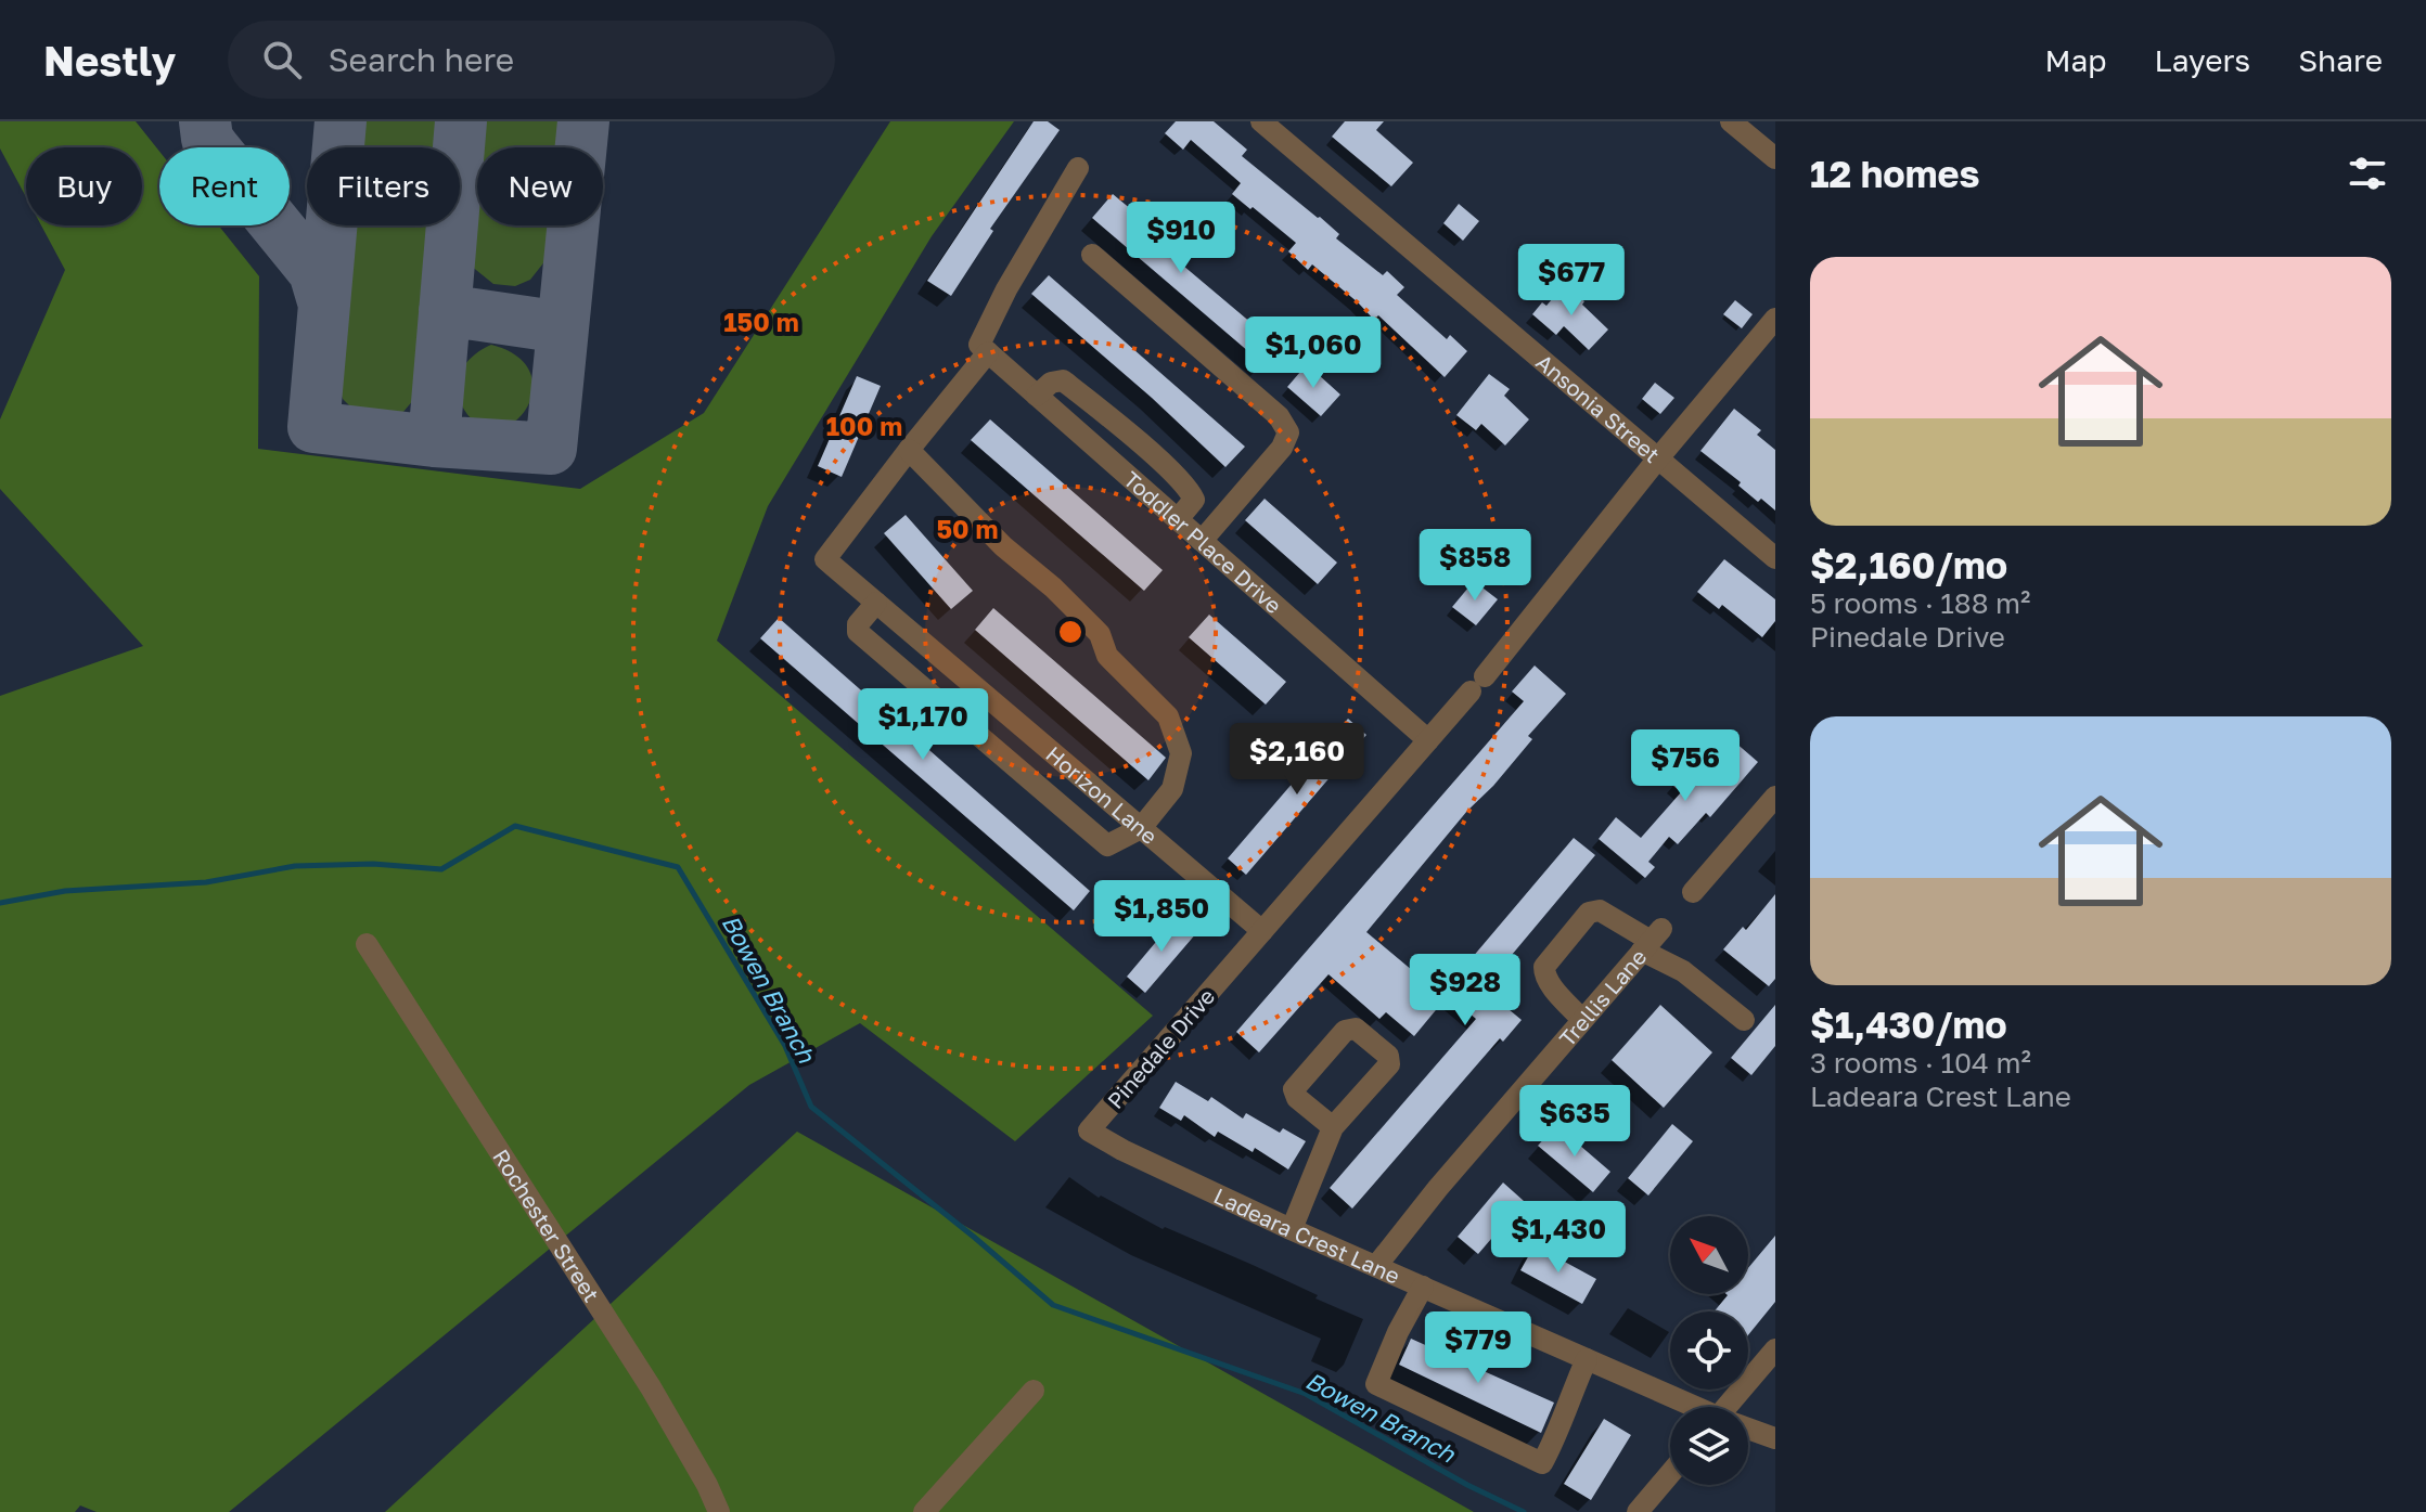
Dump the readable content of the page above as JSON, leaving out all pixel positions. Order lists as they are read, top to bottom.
{
  "streets": {
    "street": [
      "Ansonia Street",
      "Toddler Place Drive",
      "Horizon Lane",
      "Trellis Lane",
      "Pinedale Drive",
      "Rochester Street",
      "Ladeara Crest Lane"
    ]
  },
  "crossings": [
    ["Ansonia Street", "Pinedale Drive"],
    ["Toddler Place Drive", "Horizon Lane"],
    ["Toddler Place Drive", "Pinedale Drive"],
    ["Horizon Lane", "Pinedale Drive"],
    ["Trellis Lane", "Ladeara Crest Lane"],
    ["Pinedale Drive", "Ladeara Crest Lane"]
  ],
  "water": ["Bowen Branch"],
  "north": "top left",
  "page": {
    "header": "Nestly",
    "search": "Search here",
    "nav": ["Map", "Layers", "Share"],
    "heading": "12 homes",
    "chip": [
      "Buy",
      "Rent",
      "Filters",
      "New"
    ],
    "price": [
      "$910",
      "$677",
      "$1,060",
      "$858",
      "$1,170",
      "$2,160",
      "$756",
      "$1,850",
      "$928",
      "$635",
      "$1,430",
      "$779"
    ],
    "list": [
      {
        "name": "$2,160/mo",
        "note": "5 rooms · 188 m² · Pinedale Drive"
      },
      {
        "name": "$1,430/mo",
        "note": "3 rooms · 104 m² · Ladeara Crest Lane"
      }
    ]
  },
  "rings": ["150 m", "100 m", "50 m"]
}
